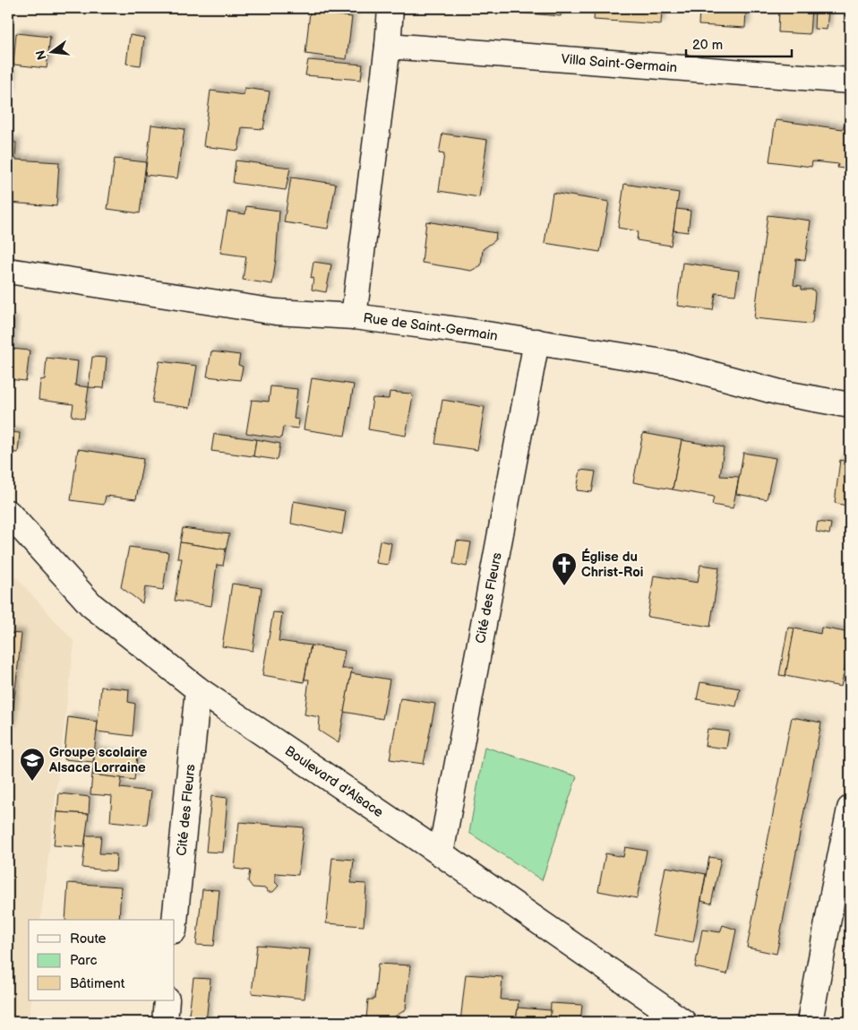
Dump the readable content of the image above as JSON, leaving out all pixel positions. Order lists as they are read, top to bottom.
{
  "streets": {
    "street": [
      "Villa Saint-Germain",
      "Rue de Saint-Germain",
      "Cité des Fleurs",
      "Boulevard d'Alsace"
    ]
  },
  "crossings": [
    ["Rue de Saint-Germain", "Cité des Fleurs"],
    ["Cité des Fleurs", "Boulevard d'Alsace"]
  ],
  "places": {
    "church": ["Église du Christ-Roi"],
    "school or university": ["Groupe scolaire Alsace Lorraine"]
  },
  "legend": ["Route", "Parc", "Bâtiment"],
  "scale_bar": "20 m",
  "north": "left"
}
